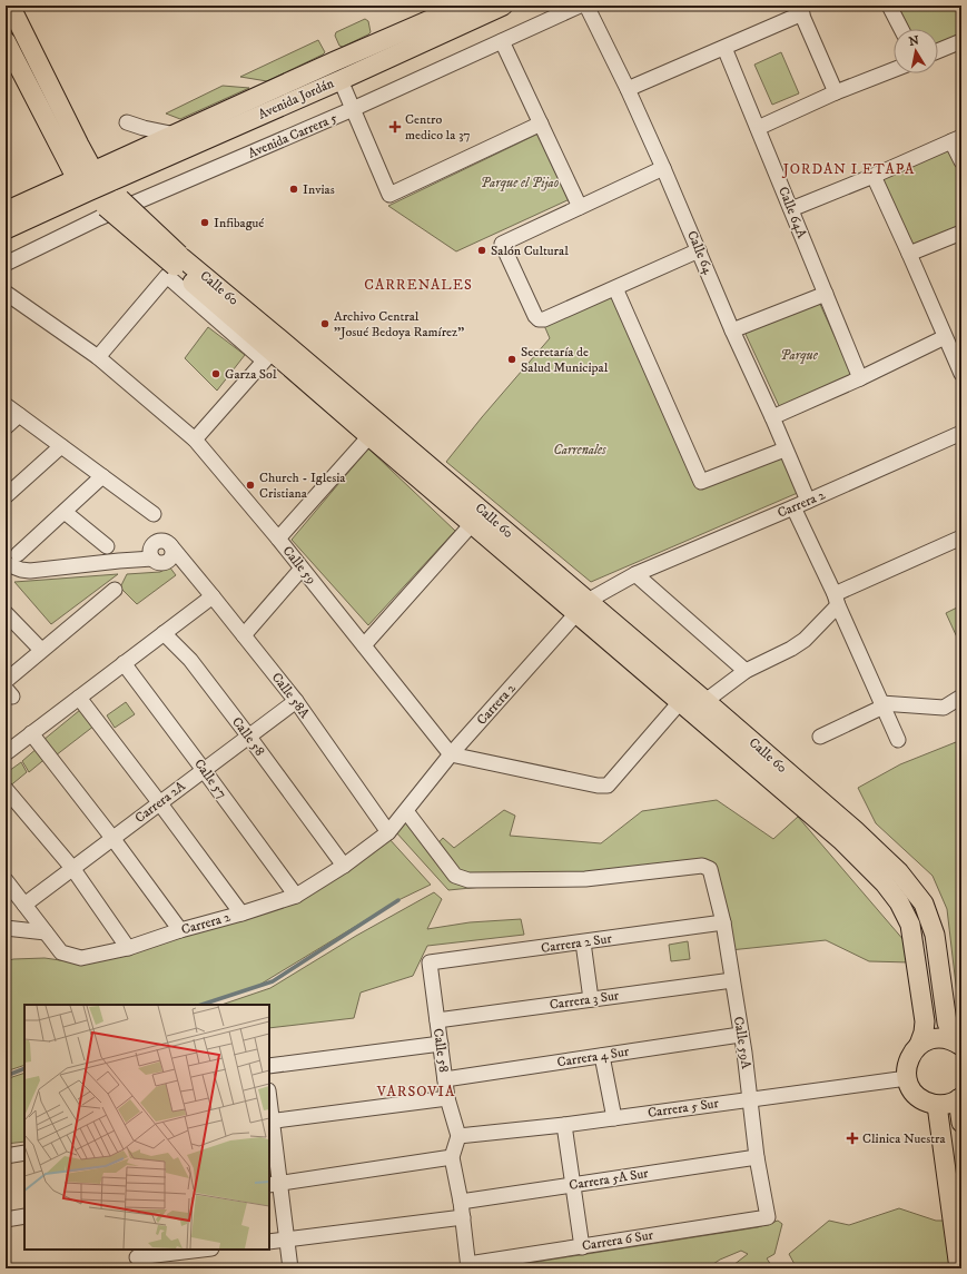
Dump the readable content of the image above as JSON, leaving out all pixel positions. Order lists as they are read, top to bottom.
{
  "streets": {
    "main road": ["Avenida Jordán", "Calle 60"],
    "street": [
      "Avenida Carrera 5",
      "Calle 64A",
      "Calle 64",
      "Carrera 2",
      "Calle 59",
      "Calle 58A",
      "Calle 58",
      "Calle 57",
      "Carrera 2A",
      "Carrera 2 Sur",
      "Carrera 3 Sur",
      "Calle 59A",
      "Carrera 4 Sur",
      "Carrera 5 Sur",
      "Carrera 5A Sur",
      "Carrera 6 Sur"
    ]
  },
  "crossings": [
    ["Avenida Jordán", "Calle 60"],
    ["Calle 64", "Carrera 2"],
    ["Calle 60", "Carrera 2"],
    ["Calle 60", "Carrera 5 Sur"],
    ["Carrera 2", "Calle 59"],
    ["Carrera 2", "Calle 58A"],
    ["Carrera 2", "Calle 58"],
    ["Carrera 2", "Calle 57"],
    ["Carrera 2", "Carrera 2A"],
    ["Carrera 2", "Calle 59A"],
    ["Calle 58A", "Carrera 2A"],
    ["Calle 58", "Carrera 2A"],
    ["Calle 58", "Carrera 2 Sur"],
    ["Calle 58", "Carrera 3 Sur"],
    ["Calle 58", "Carrera 4 Sur"],
    ["Calle 58", "Carrera 5 Sur"],
    ["Calle 57", "Carrera 2A"],
    ["Carrera 2 Sur", "Calle 59A"],
    ["Carrera 3 Sur", "Calle 59A"],
    ["Calle 59A", "Carrera 4 Sur"],
    ["Calle 59A", "Carrera 5 Sur"],
    ["Calle 59A", "Carrera 5A Sur"],
    ["Calle 59A", "Carrera 6 Sur"]
  ],
  "districts": ["JORDAN I ETAPA", "CARRENALES", "VARSOVIA"],
  "parks": ["Parque el Pijao", "Parque", "Carrenales"],
  "places": {
    "health": ["Centro medico la 37", "Clinica Nuestra"],
    "other": [
      "Invias",
      "Infibagué",
      "Salón Cultural",
      "Archivo Central \"Josué Bedoya Ramírez\"",
      "Secretaría de Salud Municipal",
      "Garza Sol",
      "Church - Iglesia Cristiana"
    ]
  },
  "north": "top"
}
